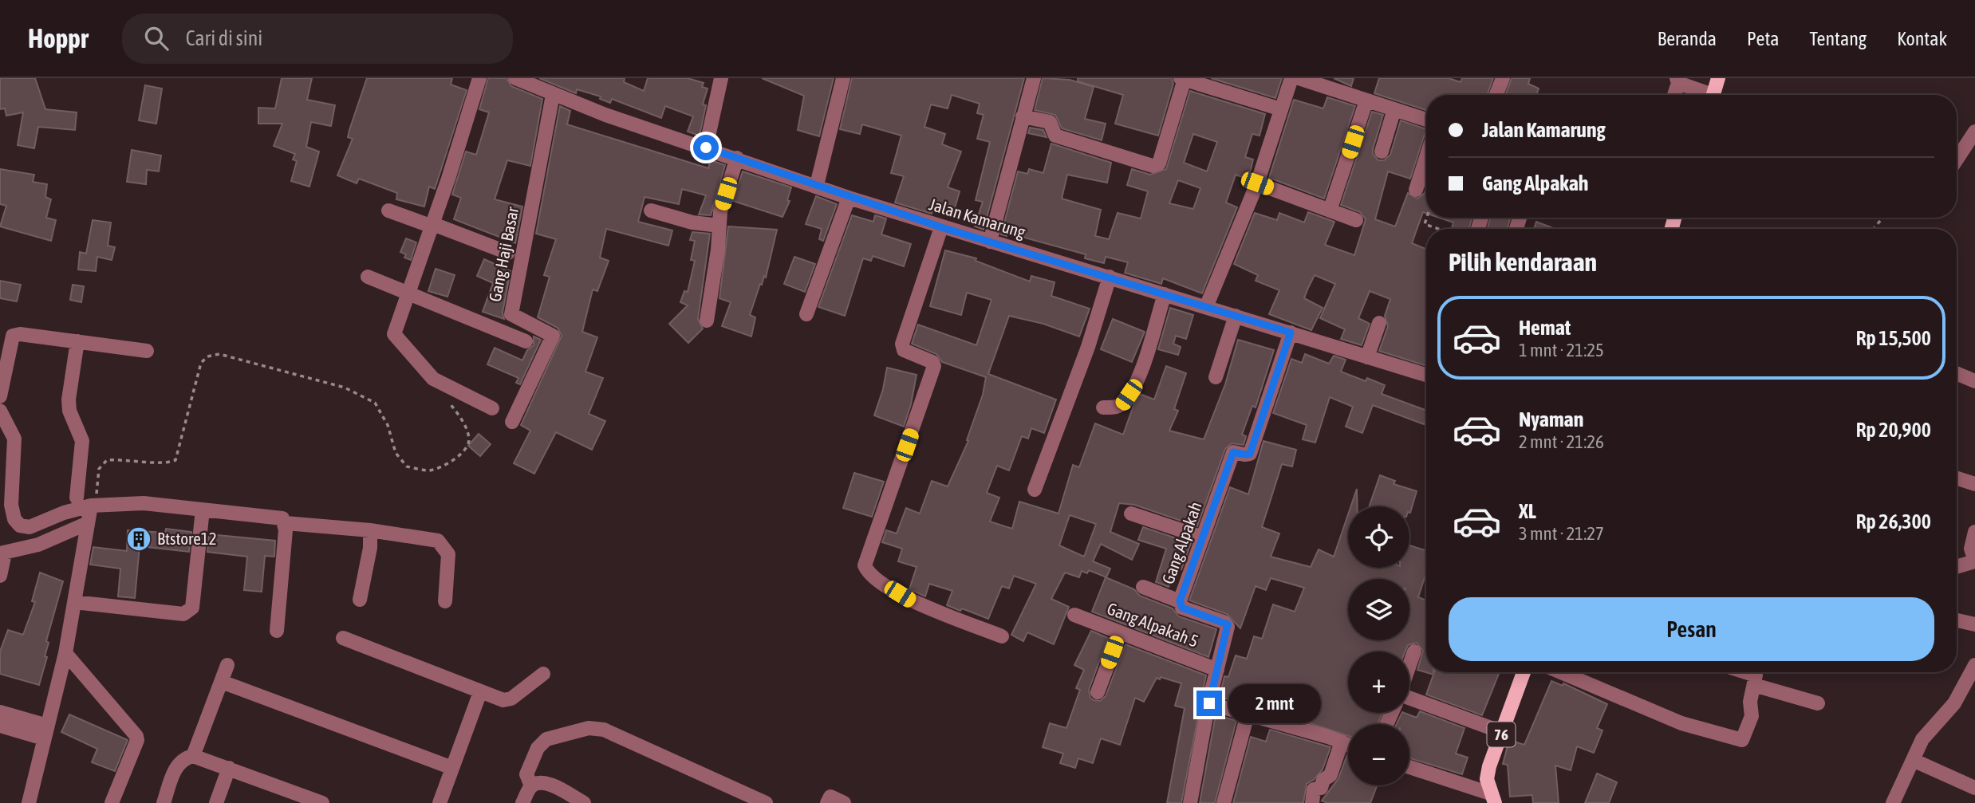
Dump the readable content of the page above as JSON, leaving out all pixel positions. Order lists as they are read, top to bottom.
{
  "streets": {
    "main road": ["76"],
    "street": [
      "Jalan Kamarung",
      "Gang Haji Basar",
      "Gang Alpakah",
      "Gang Alpakah 5"
    ]
  },
  "crossings": [
    ["Jalan Kamarung", "Gang Haji Basar"],
    ["Jalan Kamarung", "Gang Alpakah"],
    ["Gang Alpakah", "Gang Alpakah 5"]
  ],
  "places": {
    "building": ["Btstore12"]
  },
  "page": {
    "header": "Hoppr",
    "search": "Cari di sini",
    "nav": [
      "Beranda",
      "Peta",
      "Tentang",
      "Kontak"
    ],
    "banner": ["Jalan Kamarung", "Gang Alpakah"],
    "heading": "Pilih kendaraan",
    "list": [
      {
        "name": "Hemat",
        "note": "1 mnt · 21:25",
        "value": "Rp 15,500"
      },
      {
        "name": "Nyaman",
        "note": "2 mnt · 21:26",
        "value": "Rp 20,900"
      },
      {
        "name": "XL",
        "note": "3 mnt · 21:27",
        "value": "Rp 26,300"
      }
    ],
    "map_buttons": ["+", "−"],
    "buttons": "Pesan",
    "bubble": "2 mnt"
  }
}
